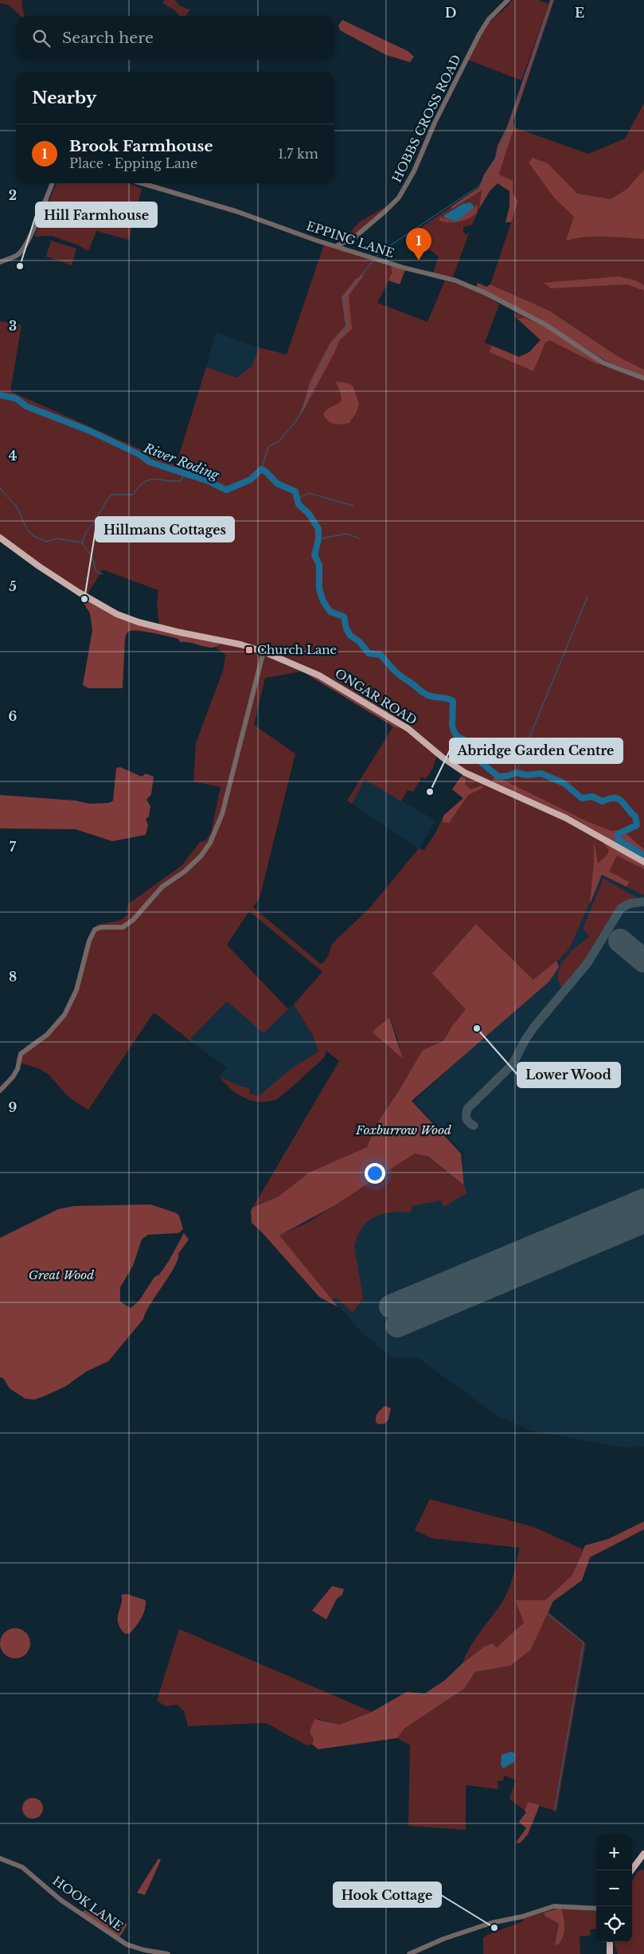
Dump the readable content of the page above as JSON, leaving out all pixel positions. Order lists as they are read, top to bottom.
{
  "streets": {
    "main road": ["ONGAR ROAD"],
    "street": ["HOBBS CROSS ROAD", "EPPING LANE", "HOOK LANE"]
  },
  "crossings": [
    ["HOBBS CROSS ROAD", "EPPING LANE"]
  ],
  "water": ["River Roding"],
  "parks": ["Foxburrow Wood", "Great Wood"],
  "places": {
    "other": [
      "Hill Farmhouse",
      "Hillmans Cottages",
      "Abridge Garden Centre",
      "Lower Wood",
      "Hook Cottage"
    ],
    "transit": ["Church Lane"]
  },
  "page": {
    "search": "Search here",
    "heading": "Nearby",
    "list": [
      {
        "mark": "1",
        "name": "Brook Farmhouse",
        "note": "Place · Epping Lane",
        "value": "1.7 km"
      }
    ],
    "pins": "1",
    "map_buttons": ["+", "−"]
  },
  "grid": {
    "columns": ["D", "E"],
    "rows": [
      "2",
      "3",
      "4",
      "5",
      "6",
      "7",
      "8",
      "9"
    ]
  }
}
